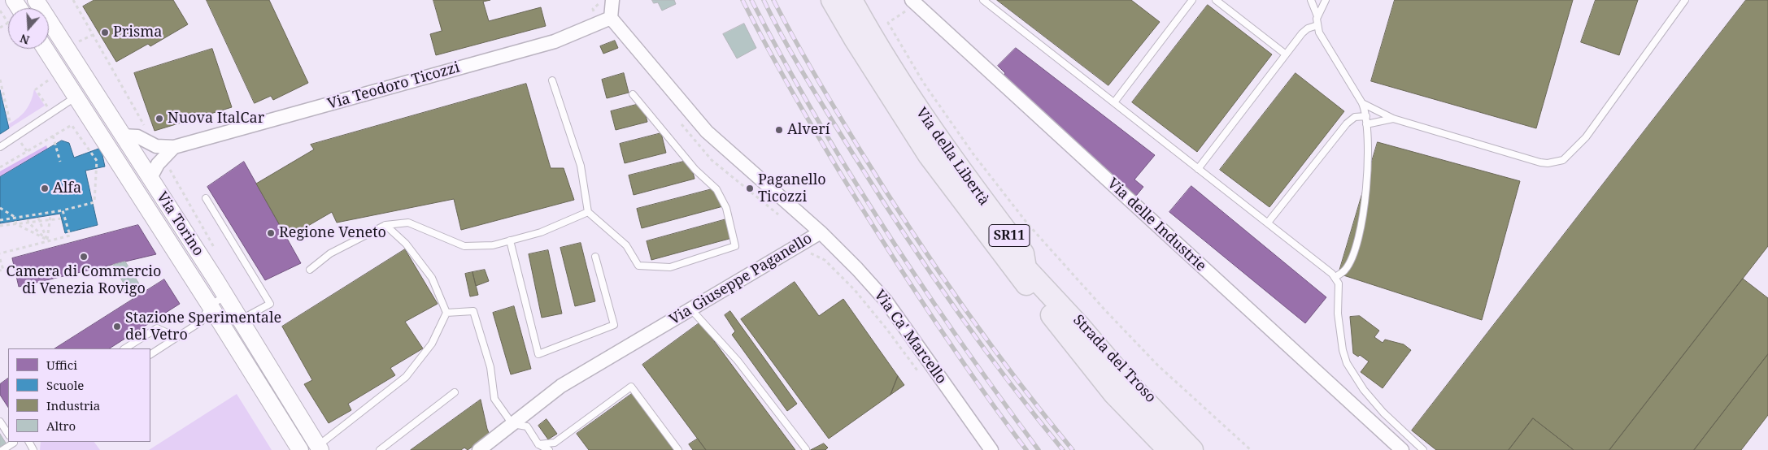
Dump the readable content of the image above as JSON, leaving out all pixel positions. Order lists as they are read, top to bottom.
{
  "streets": {
    "highway": ["Via della Libertà", "SR11"],
    "street": [
      "Via Teodoro Ticozzi",
      "Via Torino",
      "Via delle Industrie",
      "Via Giuseppe Paganello",
      "Via Ca' Marcello",
      "Strada del Troso"
    ]
  },
  "crossings": [
    ["Via Teodoro Ticozzi", "Via Torino"],
    ["Via Teodoro Ticozzi", "Via Giuseppe Paganello"],
    ["Via della Libertà", "Strada del Troso"],
    ["Via Giuseppe Paganello", "Via Ca' Marcello"]
  ],
  "places": [
    "Prisma",
    "Nuova ItalCar",
    "Alverí",
    "Alfa",
    "Paganello Ticozzi",
    "Regione Veneto",
    "Camera di Commercio di Venezia Rovigo",
    "Stazione Sperimentale del Vetro"
  ],
  "legend": [
    "Uffici",
    "Scuole",
    "Industria",
    "Altro"
  ],
  "north": "bottom"
}
